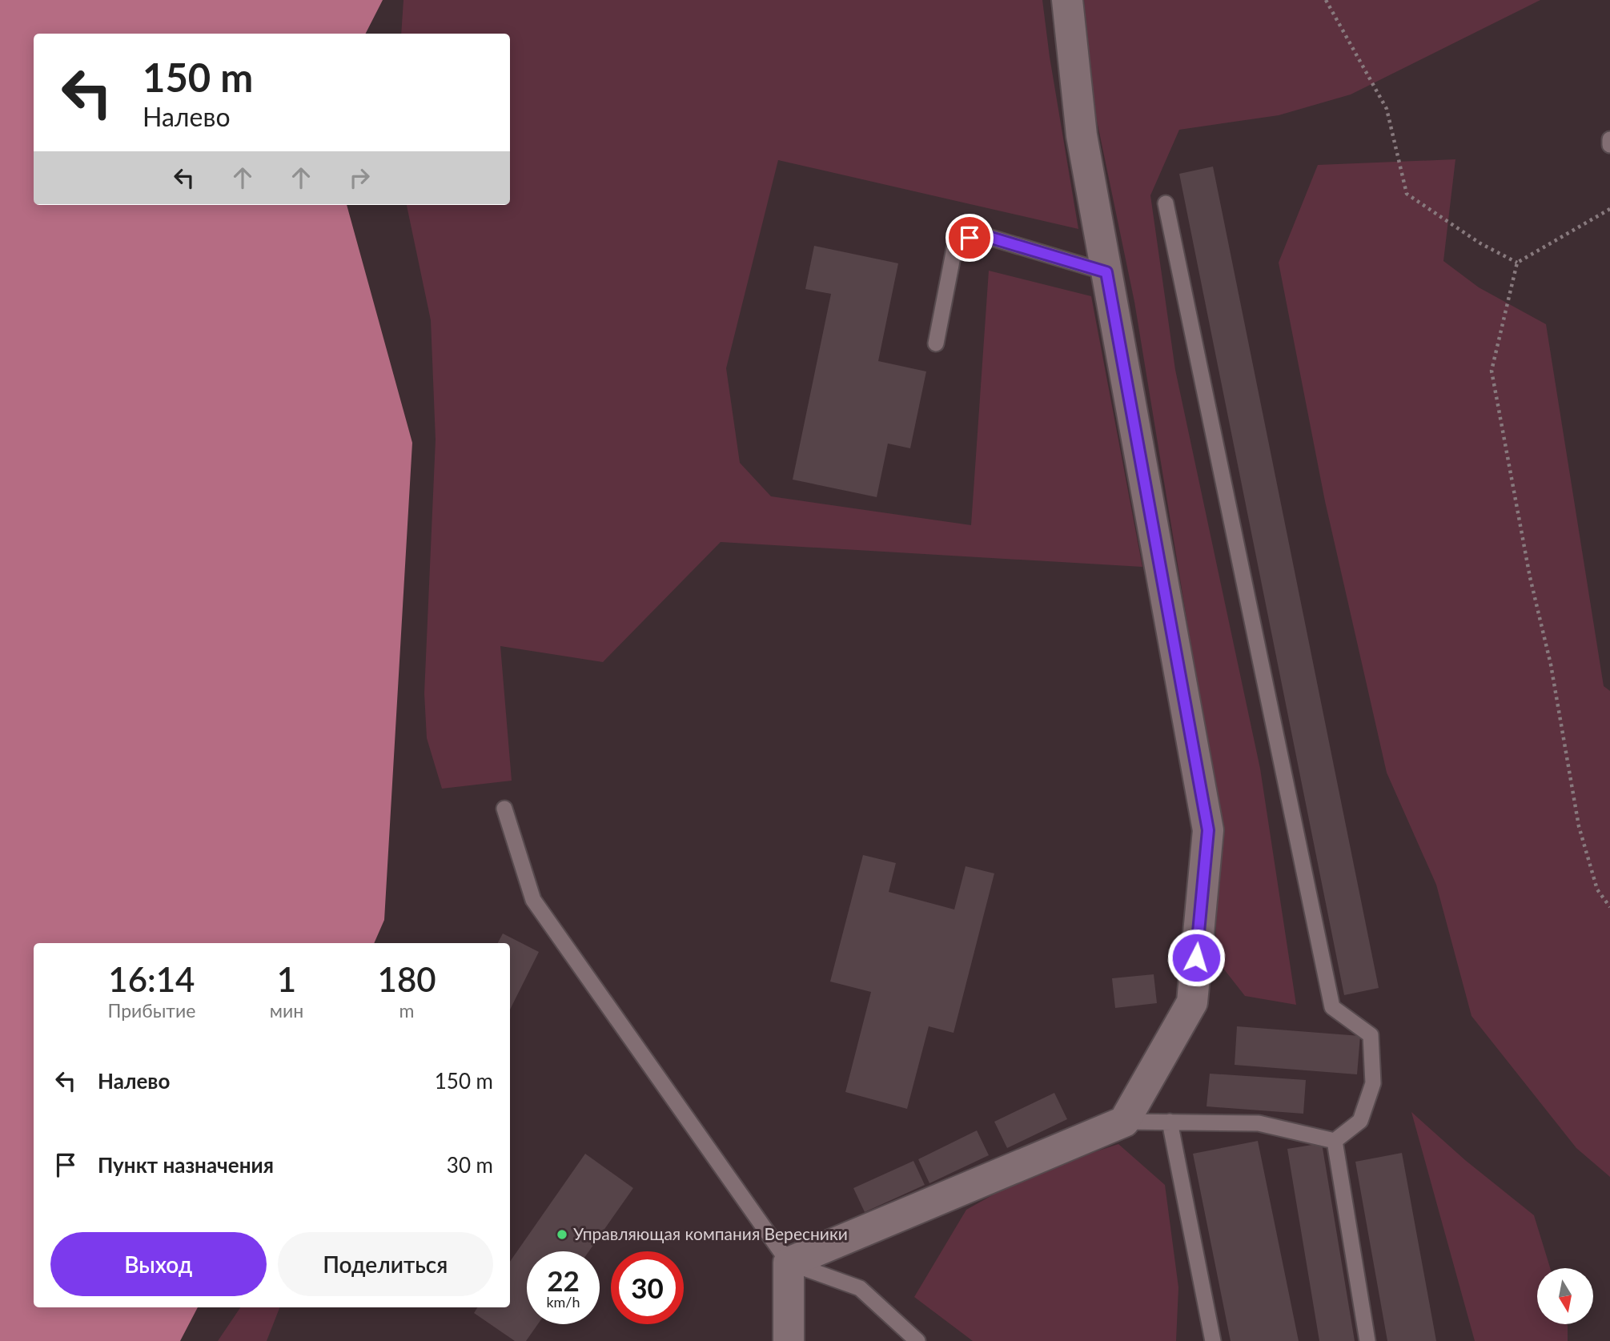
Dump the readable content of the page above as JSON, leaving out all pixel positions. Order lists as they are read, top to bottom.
{
  "places": ["Управляющая компания Вересники"],
  "north": "bottom",
  "page": {
    "turn": ["150 m", "Налево"],
    "eta": [
      "16:14",
      "Прибытие",
      "1",
      "мин",
      "180",
      "m"
    ],
    "list": [
      {
        "name": "Налево",
        "value": "150 m"
      },
      {
        "name": "Пункт назначения",
        "value": "30 m"
      }
    ],
    "buttons": ["Выход", "Поделиться"],
    "speed": "22 km/h",
    "limit": "30"
  }
}
